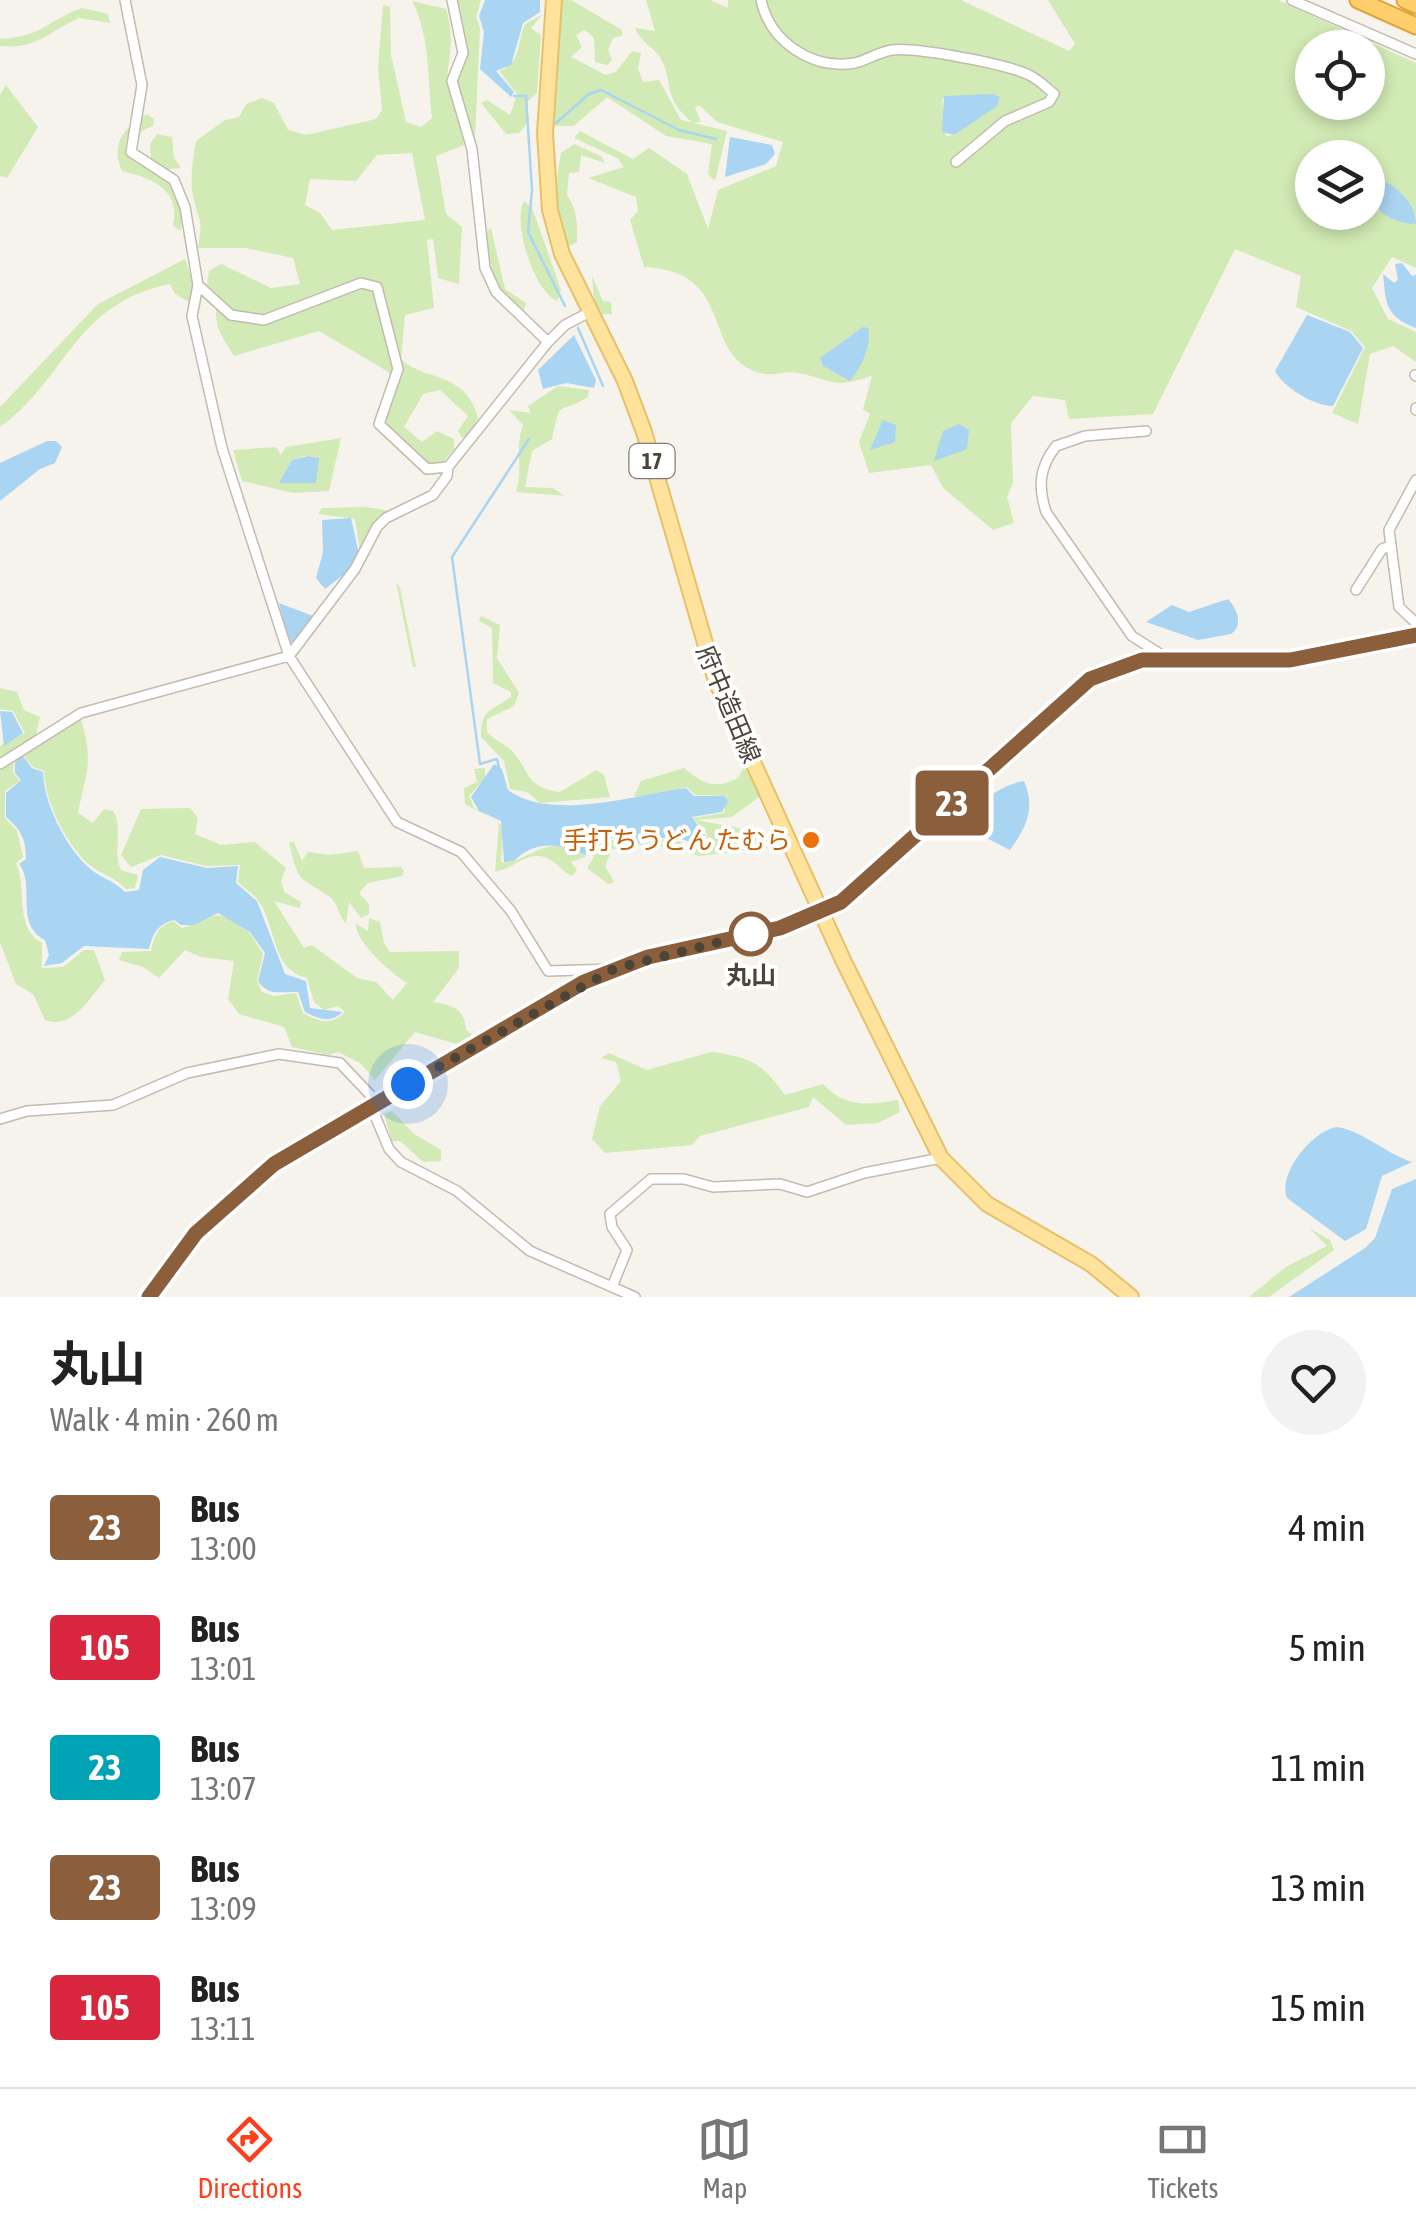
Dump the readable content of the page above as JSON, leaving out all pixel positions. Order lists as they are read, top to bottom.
{
  "streets": {
    "main road": ["17", "府中造田線"]
  },
  "places": ["手打ちうどん たむら", "丸山"],
  "lines": ["bus line 23"],
  "page": {
    "on_map": "23",
    "heading": ["丸山", "Walk · 4 min · 260 m"],
    "list": [
      {
        "mark": "23",
        "name": "Bus",
        "note": "13:00",
        "value": "4 min"
      },
      {
        "mark": "105",
        "name": "Bus",
        "note": "13:01",
        "value": "5 min"
      },
      {
        "mark": "23",
        "name": "Bus",
        "note": "13:07",
        "value": "11 min"
      },
      {
        "mark": "23",
        "name": "Bus",
        "note": "13:09",
        "value": "13 min"
      },
      {
        "mark": "105",
        "name": "Bus",
        "note": "13:11",
        "value": "15 min"
      }
    ],
    "tabs": ["Directions", "Map", "Tickets"]
  }
}
